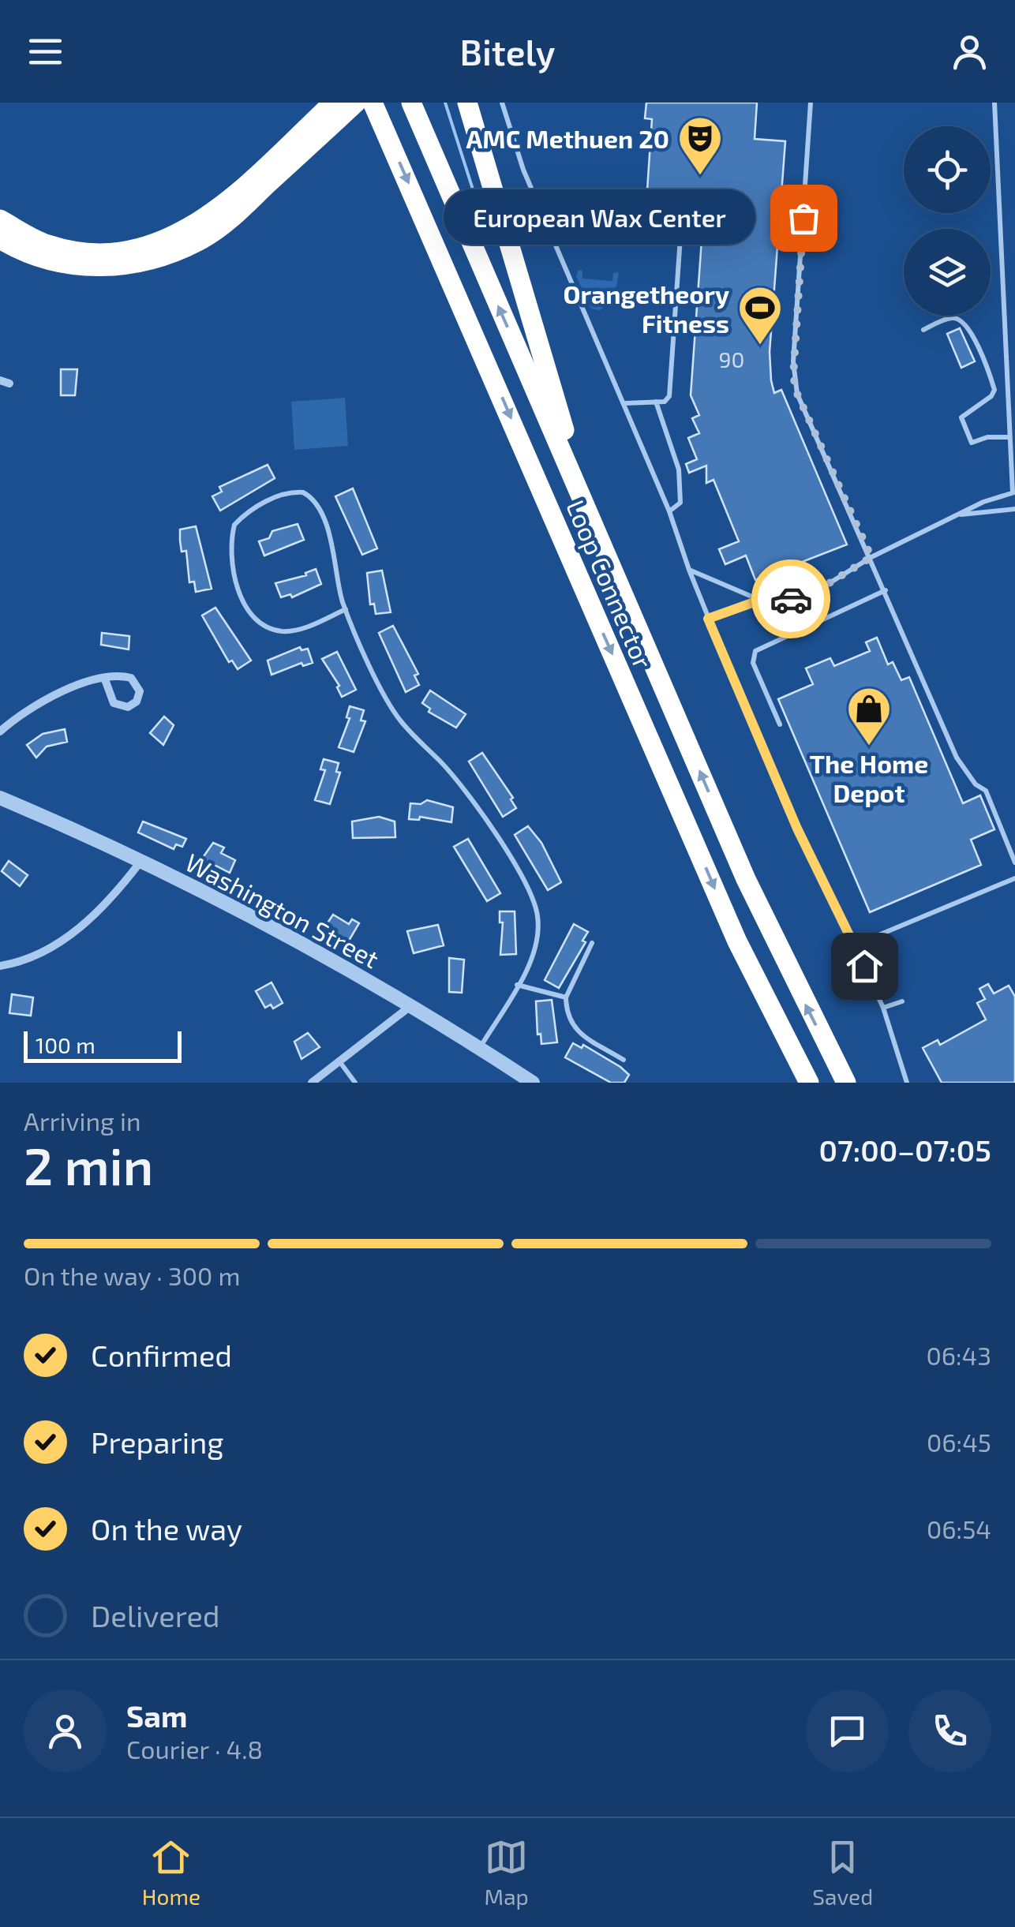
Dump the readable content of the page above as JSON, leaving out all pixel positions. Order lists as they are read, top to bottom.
{
  "streets": {
    "highway": ["Loop Connector"],
    "street": ["Washington Street"]
  },
  "places": {
    "theatre": ["AMC Methuen 20"],
    "other": ["European Wax Center"],
    "sports": ["Orangetheory Fitness"],
    "shop": ["The Home Depot"]
  },
  "house_numbers": ["90"],
  "scale_bar": "100 m",
  "page": {
    "header": "Bitely",
    "bubble": "European Wax Center",
    "scale": "100 m",
    "heading": ["2 min", "Arriving in", "07:00–07:05"],
    "panel": ["Sam", "Courier · 4.8"],
    "bar": "On the way · 300 m",
    "list": [
      ["Confirmed", "06:43"],
      ["Preparing", "06:45"],
      ["On the way", "06:54"],
      "Delivered"
    ],
    "tabs": ["Home", "Map", "Saved"]
  }
}
